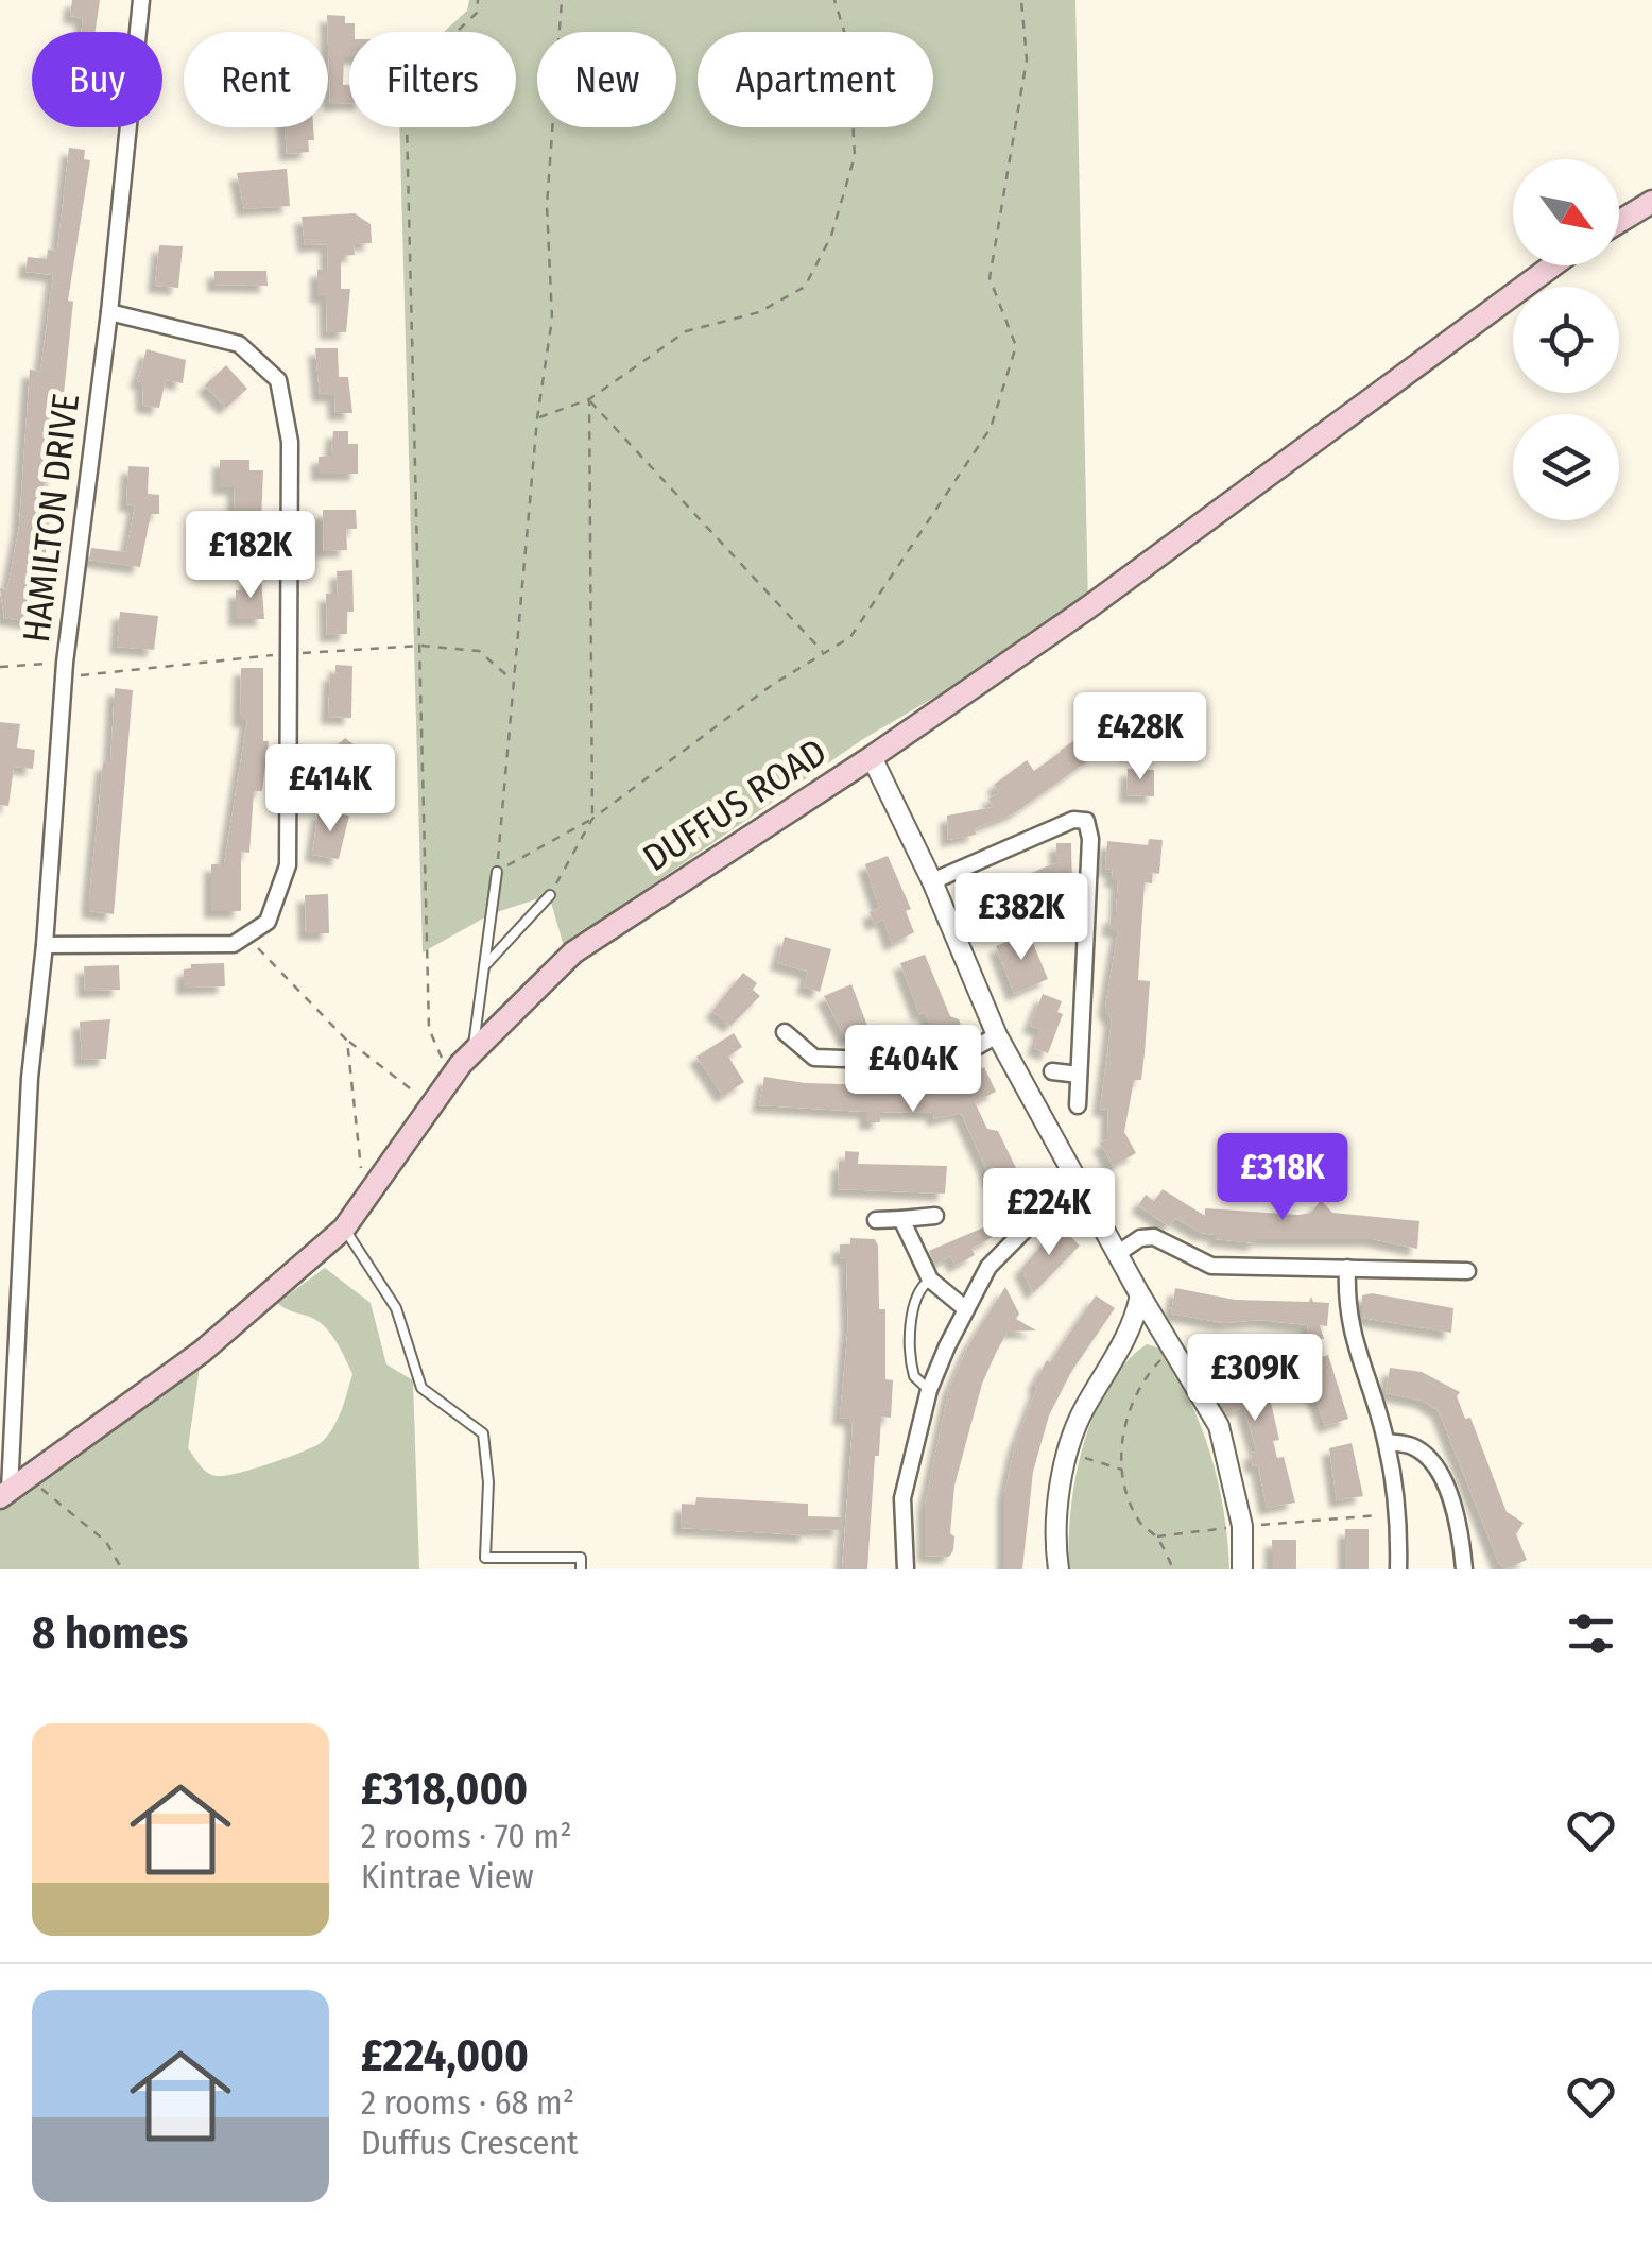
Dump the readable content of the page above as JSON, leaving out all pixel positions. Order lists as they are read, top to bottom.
{
  "streets": {
    "main road": ["DUFFUS ROAD"],
    "street": ["HAMILTON DRIVE"]
  },
  "crossings": [
    ["HAMILTON DRIVE", "DUFFUS ROAD"]
  ],
  "north": "bottom right",
  "page": {
    "chip": [
      "Buy",
      "Rent",
      "Filters",
      "New",
      "Apartment"
    ],
    "price": [
      "£182K",
      "£428K",
      "£414K",
      "£382K",
      "£404K",
      "£318K",
      "£224K",
      "£309K"
    ],
    "heading": "8 homes",
    "list": [
      {
        "name": "£318,000",
        "note": "2 rooms · 70 m² · Kintrae View"
      },
      {
        "name": "£224,000",
        "note": "2 rooms · 68 m² · Duffus Crescent"
      }
    ]
  }
}
